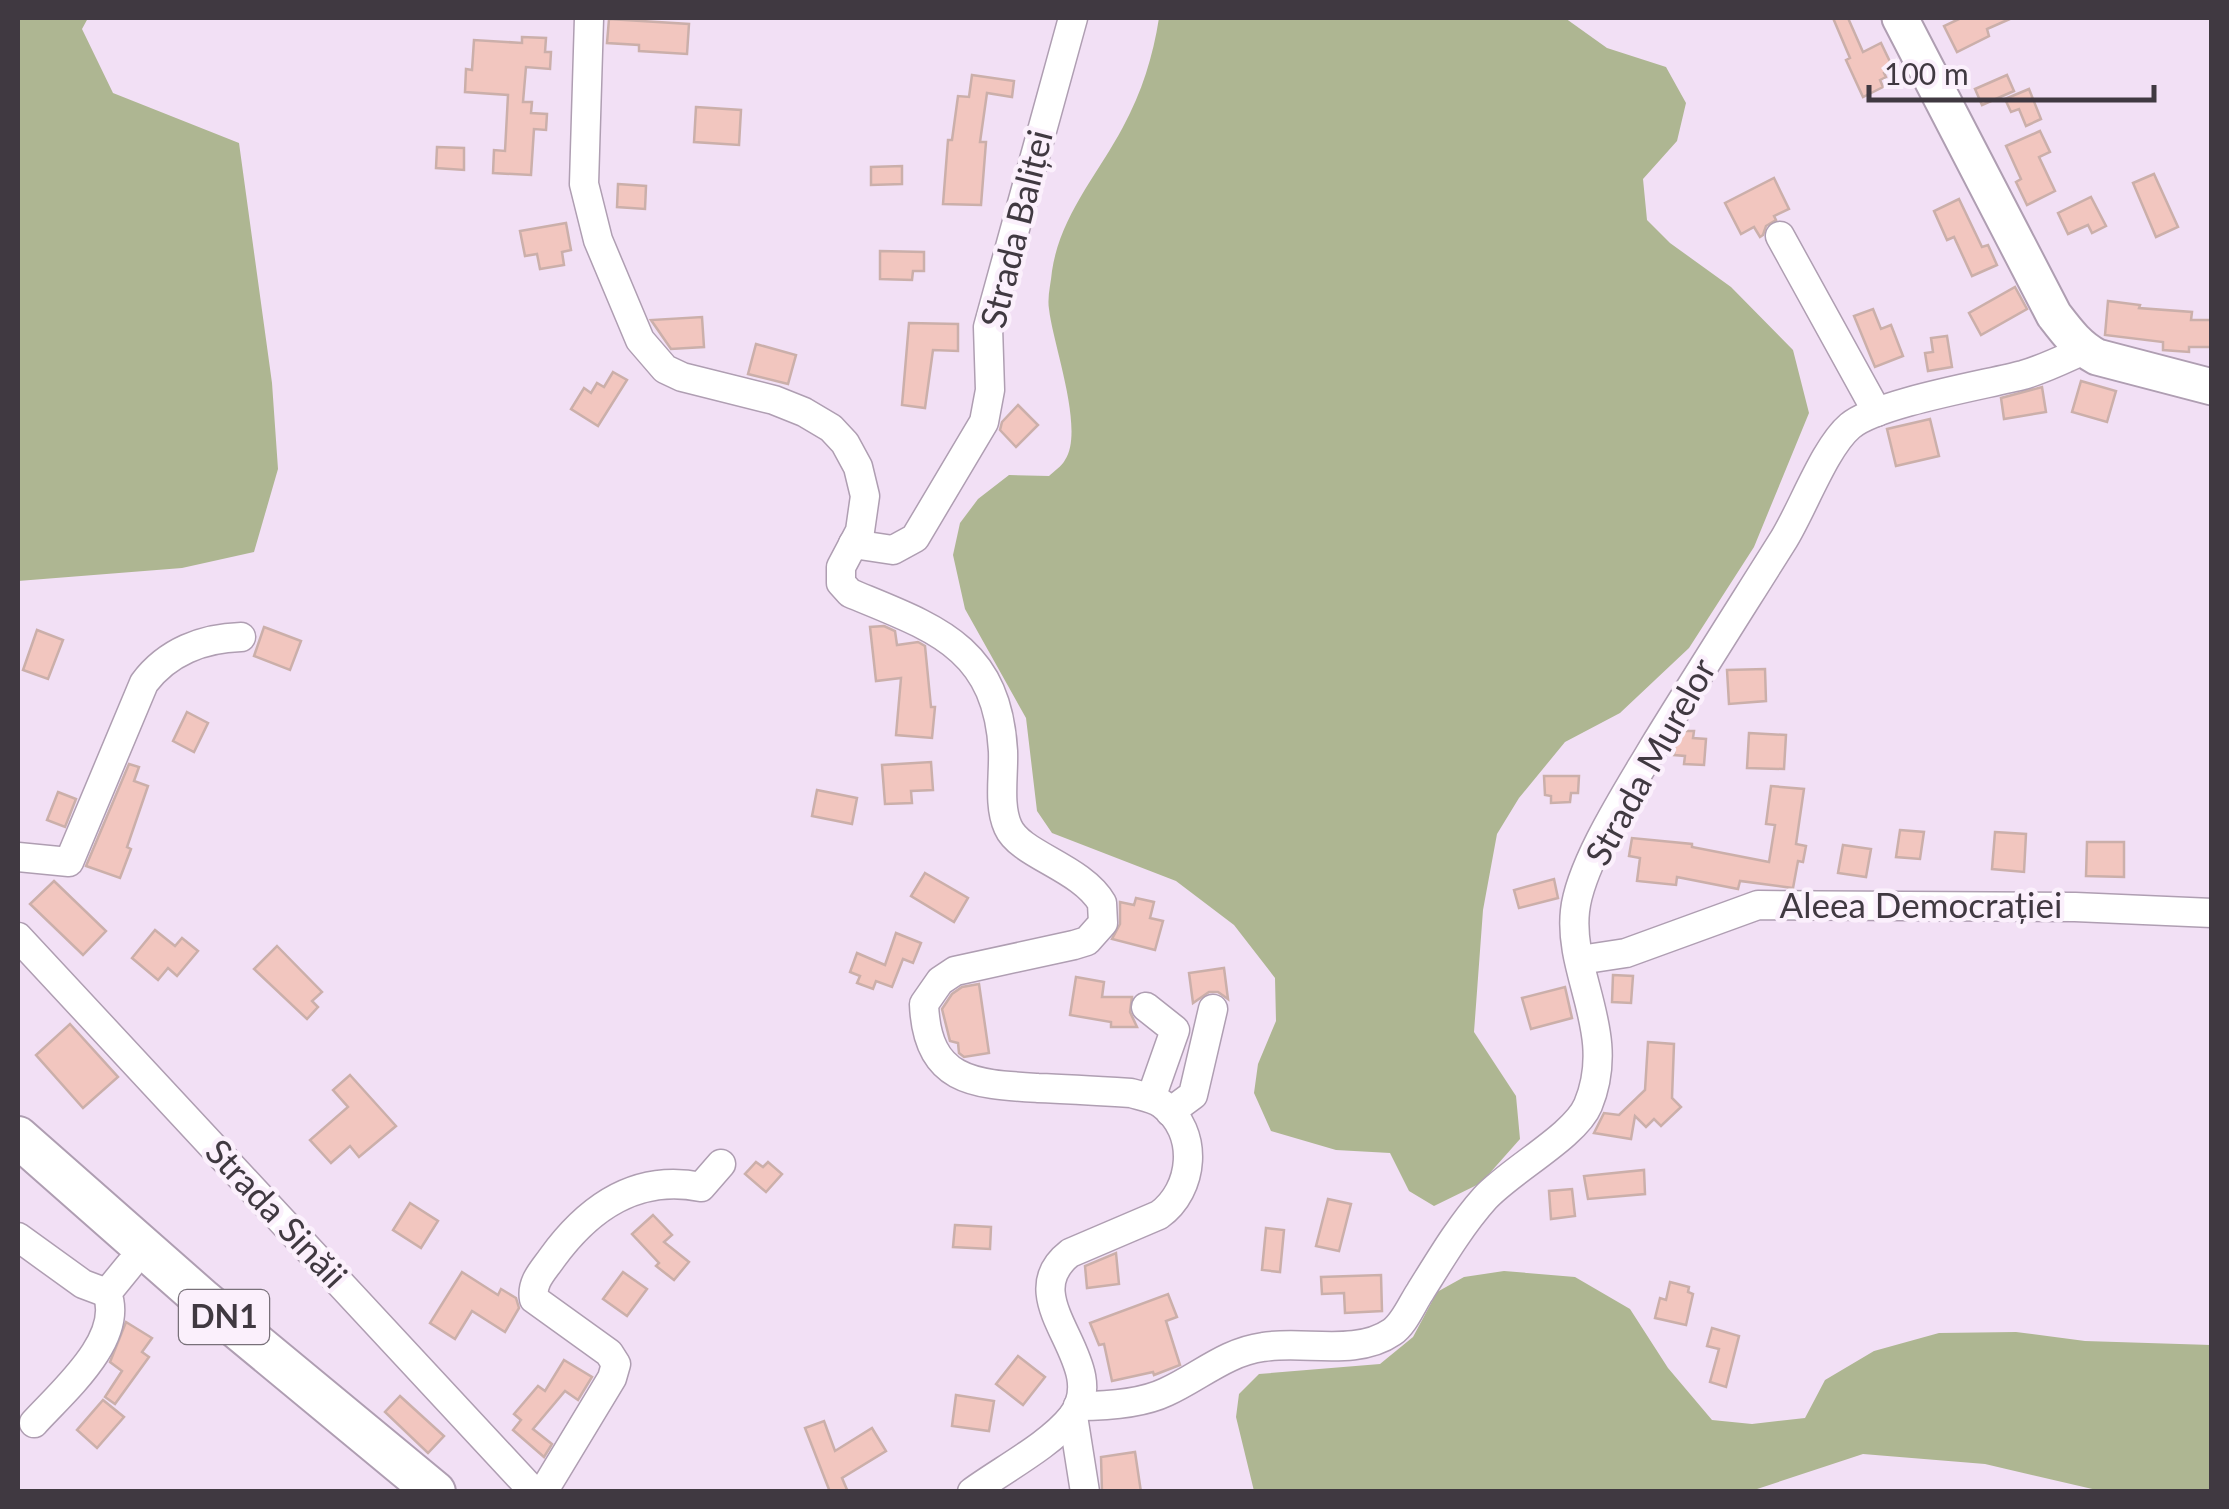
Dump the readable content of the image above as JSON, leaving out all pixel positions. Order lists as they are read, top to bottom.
{
  "streets": {
    "highway": ["DN1"],
    "street": [
      "Strada Baliței",
      "Strada Murelor",
      "Aleea Democrației",
      "Strada Sinăii"
    ]
  },
  "crossings": [
    ["Strada Murelor", "Aleea Democrației"]
  ],
  "scale_bar": "100 m"
}
